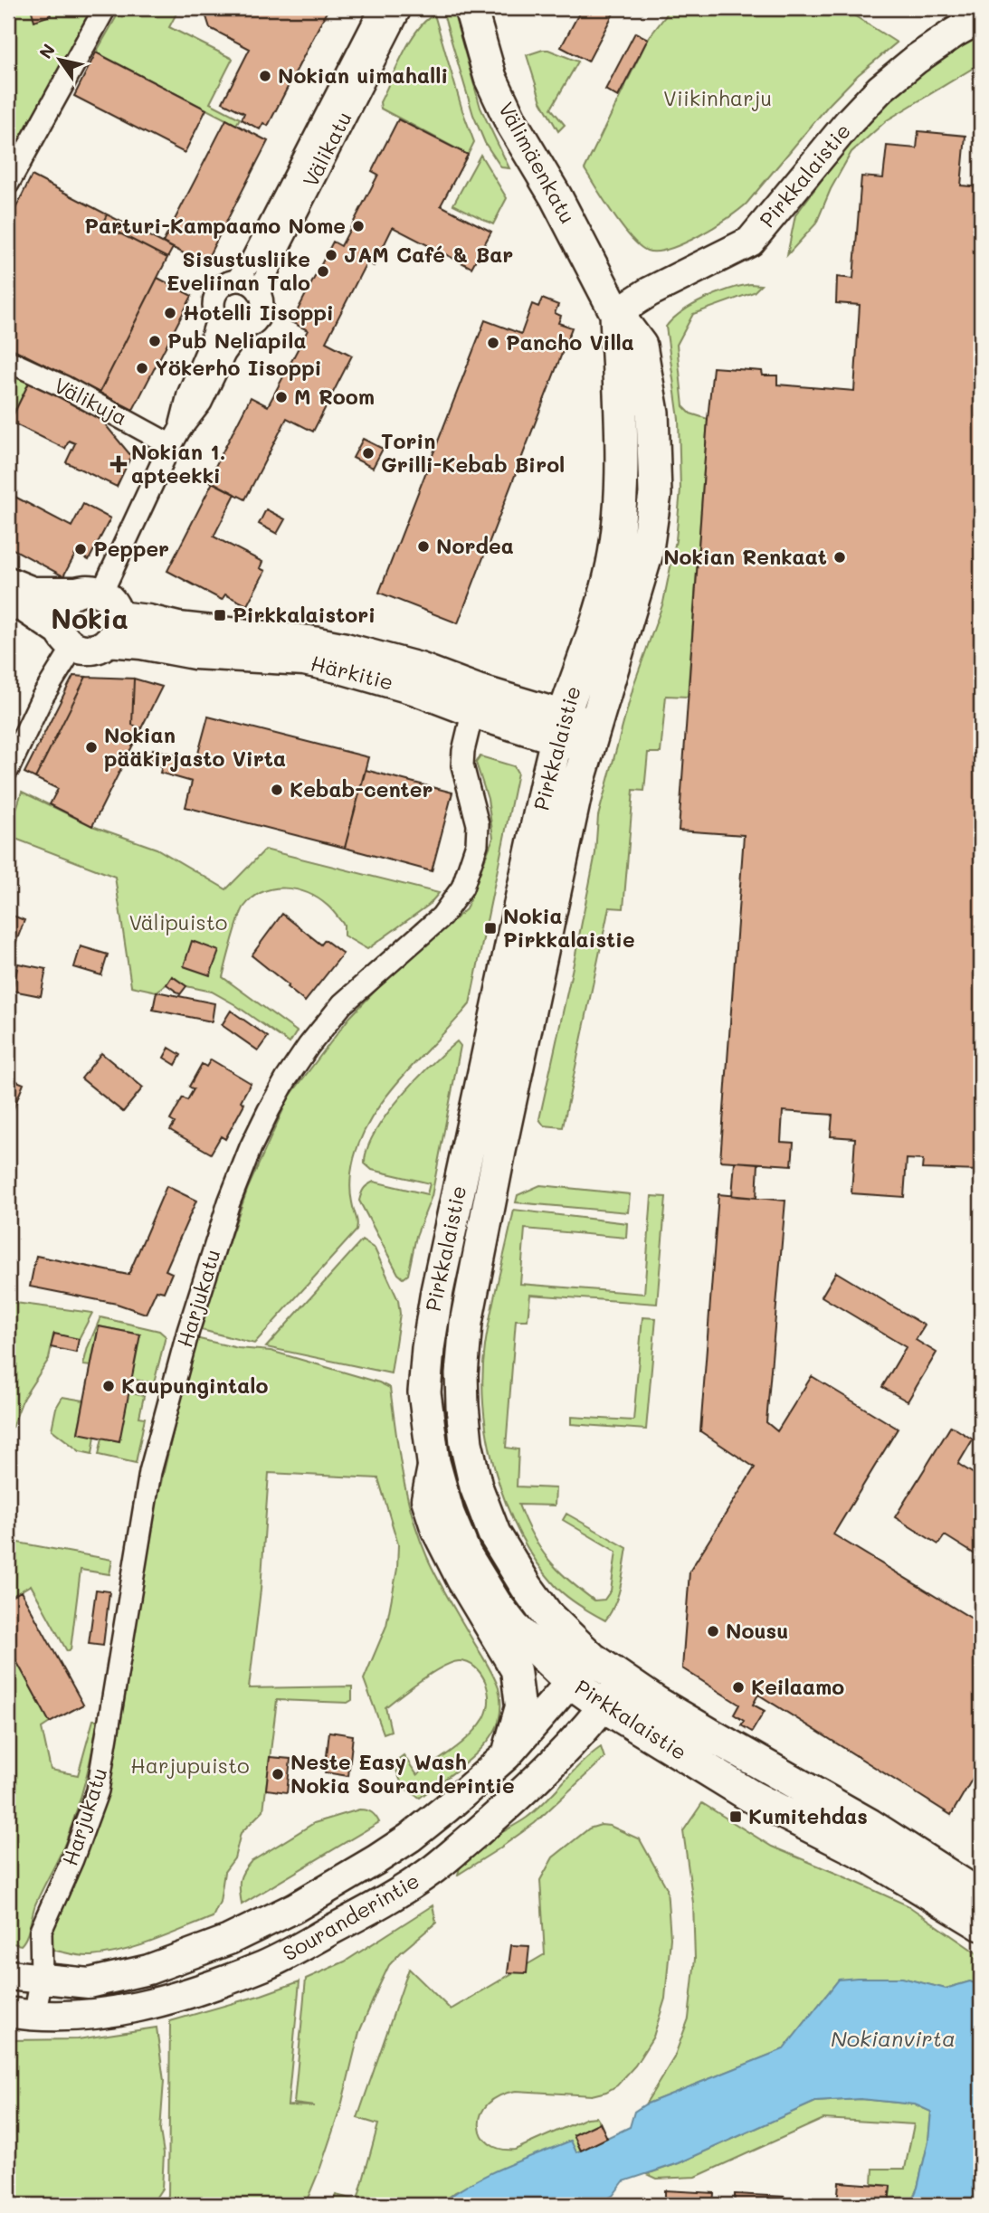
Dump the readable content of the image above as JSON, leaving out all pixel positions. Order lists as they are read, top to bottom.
{
  "streets": {
    "main road": ["Välimäenkatu", "Pirkkalaistie"],
    "street": [
      "Välikatu",
      "Välikuja",
      "Härkitie",
      "Harjukatu",
      "Souranderintie"
    ]
  },
  "crossings": [
    ["Välimäenkatu", "Pirkkalaistie"],
    ["Pirkkalaistie", "Härkitie"],
    ["Pirkkalaistie", "Souranderintie"],
    ["Härkitie", "Harjukatu"],
    ["Harjukatu", "Souranderintie"]
  ],
  "districts": ["Nokia"],
  "water": ["Nokianvirta"],
  "parks": ["Viikinharju", "Välipuisto", "Harjupuisto"],
  "places": {
    "other": [
      "Nokian uimahalli",
      "Parturi-Kampaamo Nome",
      "JAM Café & Bar",
      "Sisustusliike Eveliinan Talo",
      "Hotelli Iisoppi",
      "Pub Neliapila",
      "Pancho Villa",
      "Yökerho Iisoppi",
      "M Room",
      "Torin Grilli-Kebab Birol",
      "Nordea",
      "Pepper",
      "Nokian Renkaat",
      "Nokian pääkirjasto Virta",
      "Kebab-center",
      "Kaupungintalo",
      "Nousu",
      "Keilaamo",
      "Neste Easy Wash Nokia Souranderintie"
    ],
    "health": ["Nokian 1. apteekki"],
    "transit": ["Pirkkalaistori", "Nokia Pirkkalaistie", "Kumitehdas"]
  },
  "north": "top left"
}
